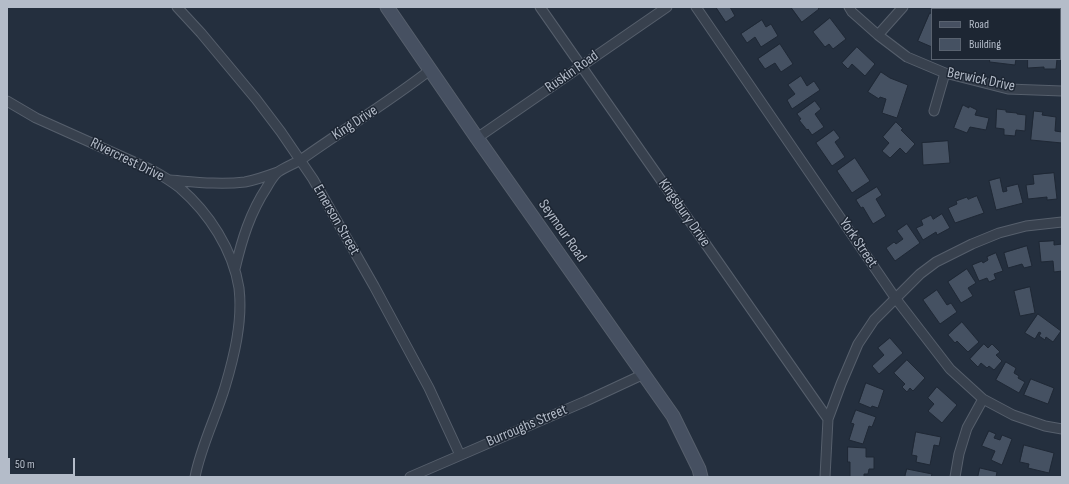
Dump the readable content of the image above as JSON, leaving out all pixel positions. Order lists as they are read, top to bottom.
{
  "streets": {
    "street": [
      "Ruskin Road",
      "Berwick Drive",
      "King Drive",
      "Rivercrest Drive",
      "Kingsbury Drive",
      "Emerson Street",
      "Seymour Road",
      "York Street",
      "Burroughs Street"
    ]
  },
  "crossings": [
    ["Ruskin Road", "Kingsbury Drive"],
    ["Ruskin Road", "Seymour Road"],
    ["King Drive", "Rivercrest Drive"],
    ["King Drive", "Emerson Street"],
    ["King Drive", "Seymour Road"],
    ["Emerson Street", "Burroughs Street"],
    ["Seymour Road", "Burroughs Street"]
  ],
  "legend": ["Road", "Building"],
  "scale_bar": "50 m"
}
